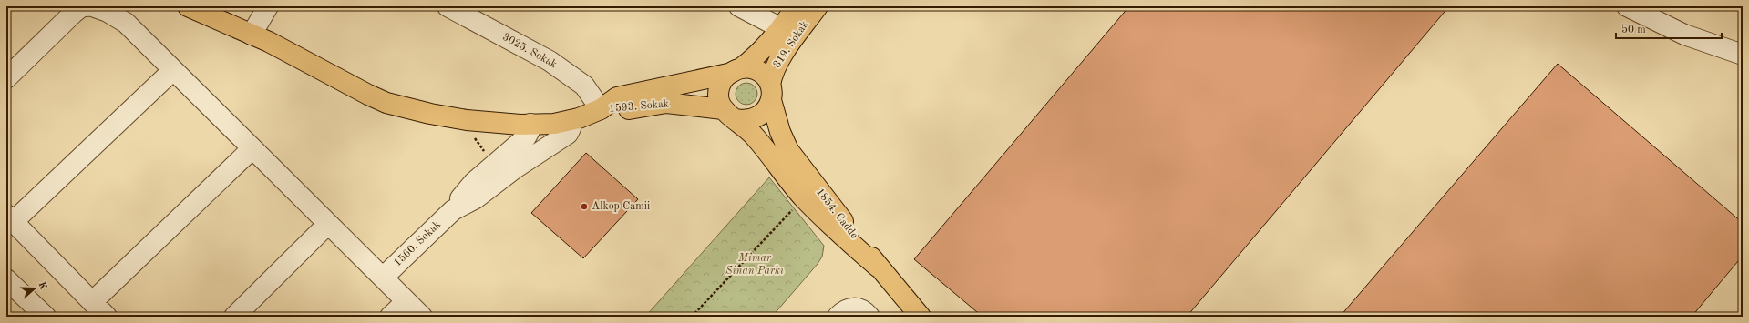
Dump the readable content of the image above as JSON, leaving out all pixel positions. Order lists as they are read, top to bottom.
{
  "streets": {
    "main road": ["319. Sokak", "1593. Sokak", "1854. Cadde"],
    "street": ["3025. Sokak", "1560. Sokak"]
  },
  "crossings": [
    ["319. Sokak", "1593. Sokak"],
    ["319. Sokak", "1854. Cadde"],
    ["3025. Sokak", "1593. Sokak"],
    ["1593. Sokak", "1854. Cadde"]
  ],
  "parks": ["Mimar Sinan Parkı"],
  "places": ["Alkop Camii"],
  "scale_bar": "50 m",
  "north": "right"
}
